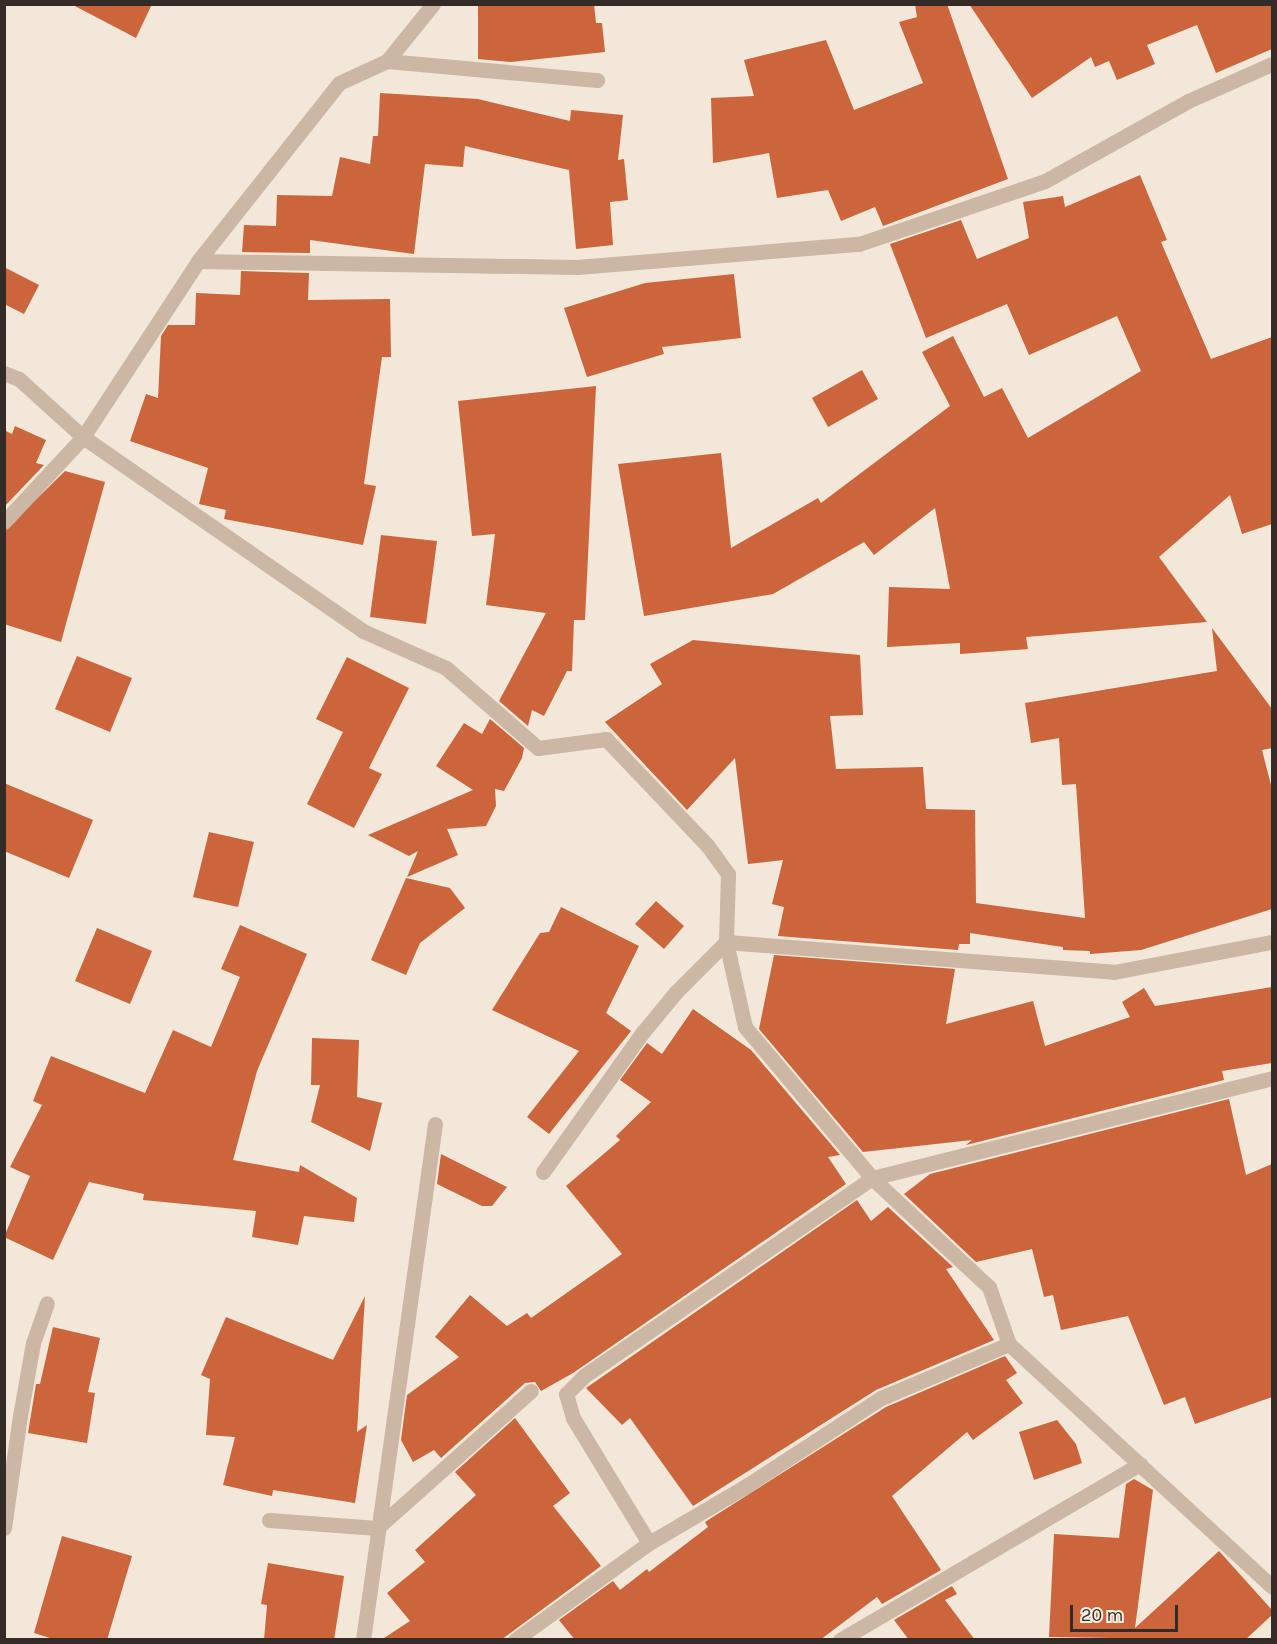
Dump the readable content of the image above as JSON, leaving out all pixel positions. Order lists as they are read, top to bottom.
{
  "scale_bar": "20 m"
}
